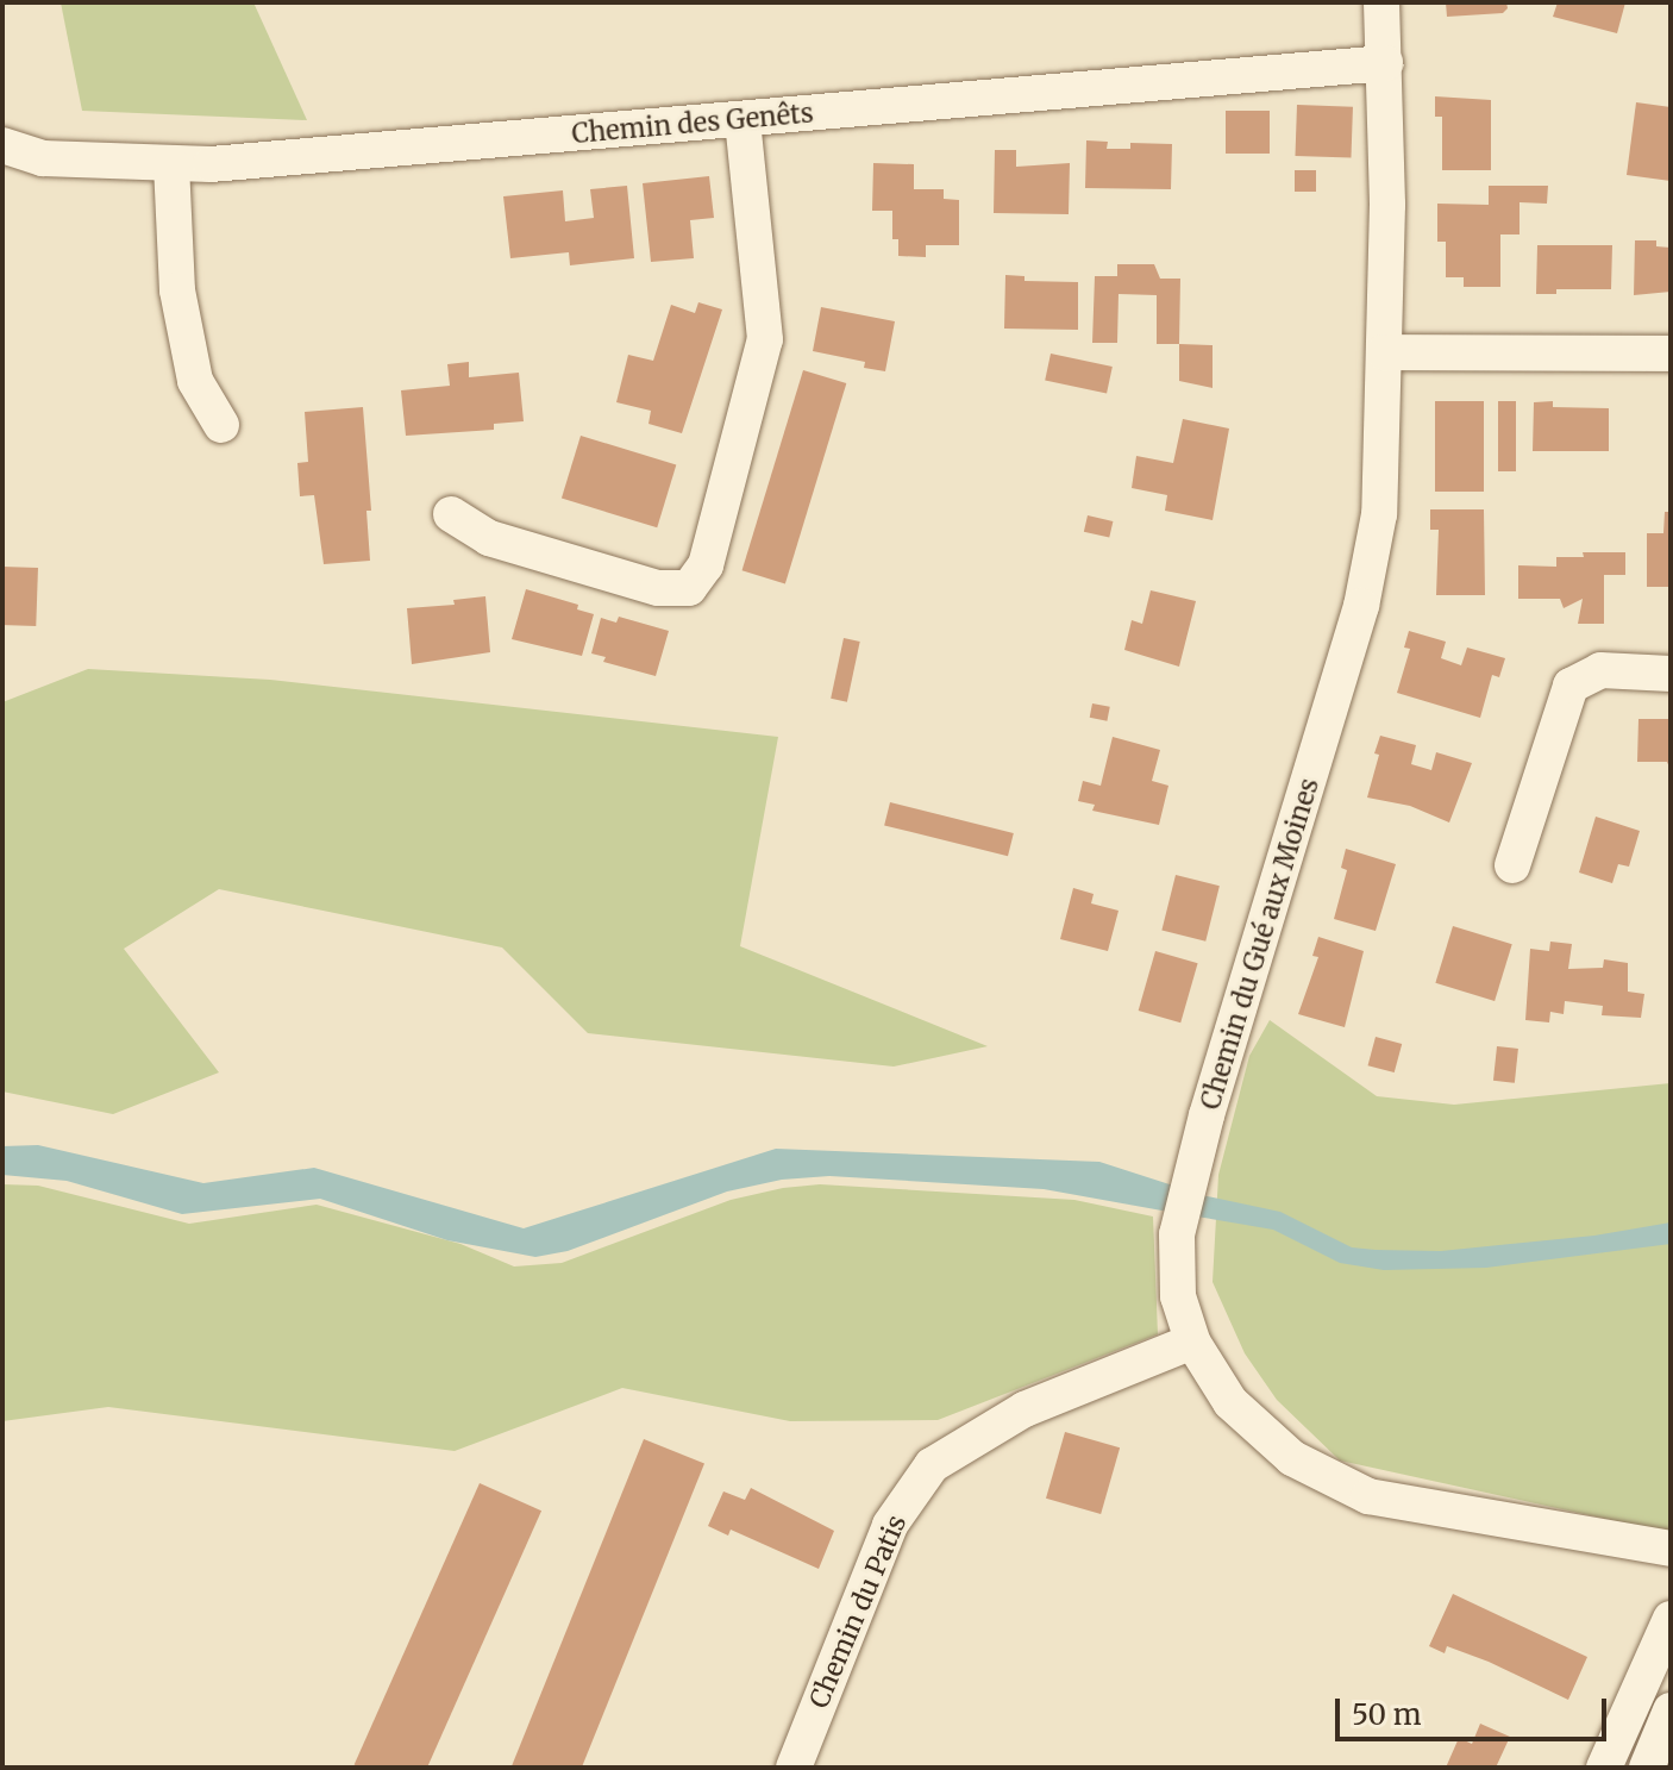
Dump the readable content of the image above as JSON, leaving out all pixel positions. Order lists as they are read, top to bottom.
{
  "streets": {
    "street": ["Chemin des Genêts", "Chemin du Gué aux Moines", "Chemin du Patis"]
  },
  "crossings": [
    ["Chemin des Genêts", "Chemin du Gué aux Moines"],
    ["Chemin du Gué aux Moines", "Chemin du Patis"]
  ],
  "scale_bar": "50 m"
}
